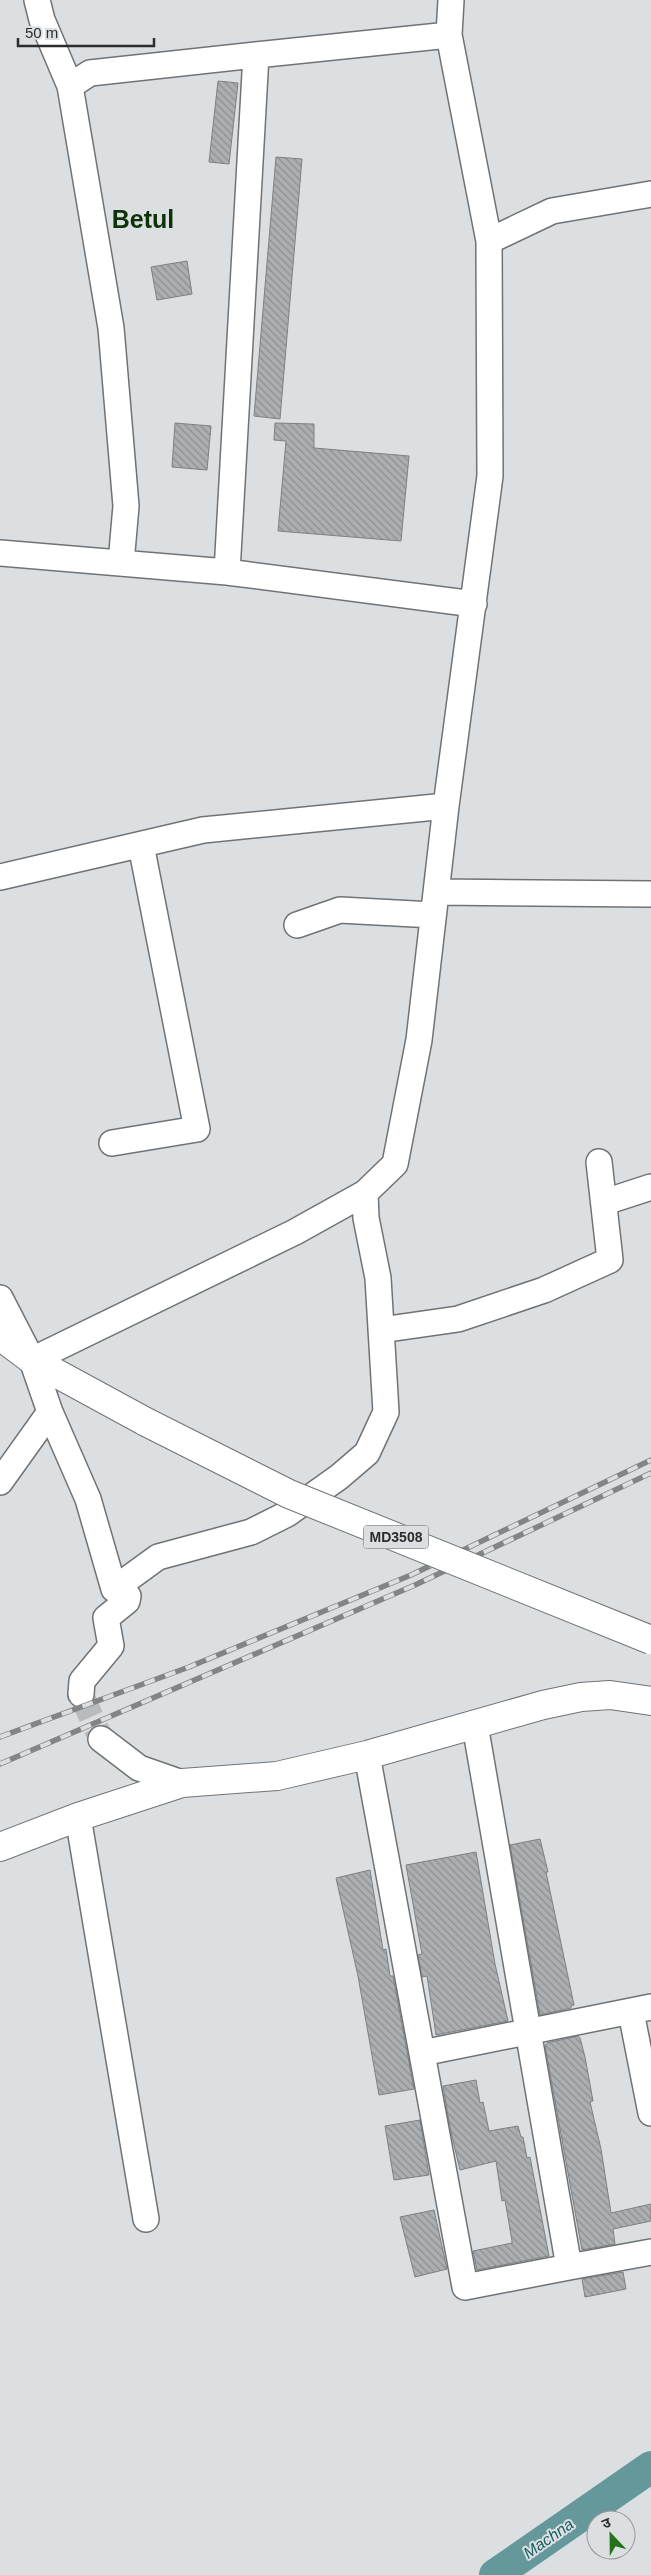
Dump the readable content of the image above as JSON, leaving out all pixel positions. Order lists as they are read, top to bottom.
{
  "streets": {
    "main road": ["MD3508"]
  },
  "districts": ["Betul"],
  "water": ["Machna"],
  "scale_bar": "50 m",
  "north": "top"
}
